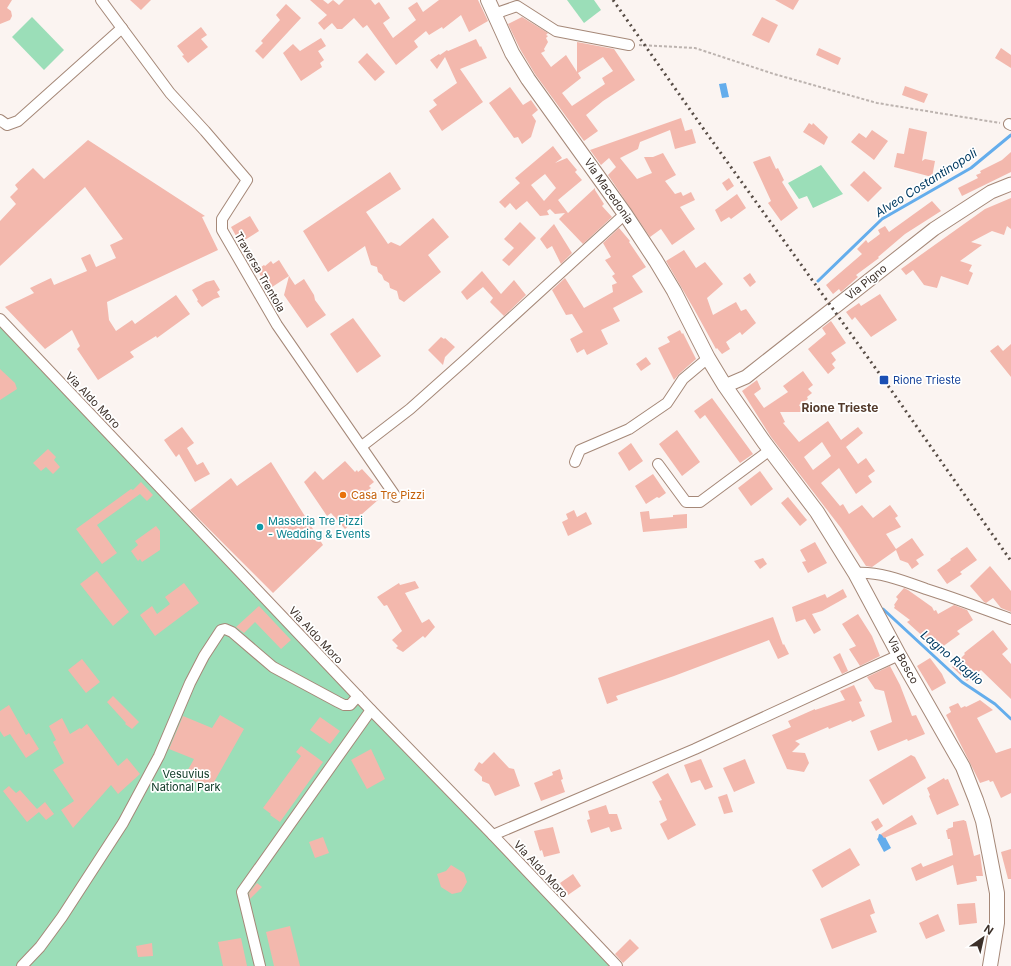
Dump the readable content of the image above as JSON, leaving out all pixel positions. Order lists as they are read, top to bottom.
{
  "streets": {
    "main road": ["Via Macedonia", "Via Bosco"],
    "street": ["Traversa Trentola", "Via Pigno", "Via Aldo Moro"]
  },
  "crossings": [
    ["Via Macedonia", "Via Pigno"],
    ["Via Macedonia", "Via Bosco"],
    ["Via Pigno", "Via Bosco"]
  ],
  "districts": ["Rione Trieste"],
  "water": ["Alveo Costantinopoli", "Lagno Riaglio"],
  "parks": ["Vesuvius National Park"],
  "places": {
    "transit": ["Rione Trieste"],
    "other": ["Casa Tre Pizzi", "Masseria Tre Pizzi - Wedding & Events"]
  },
  "north": "top right"
}
